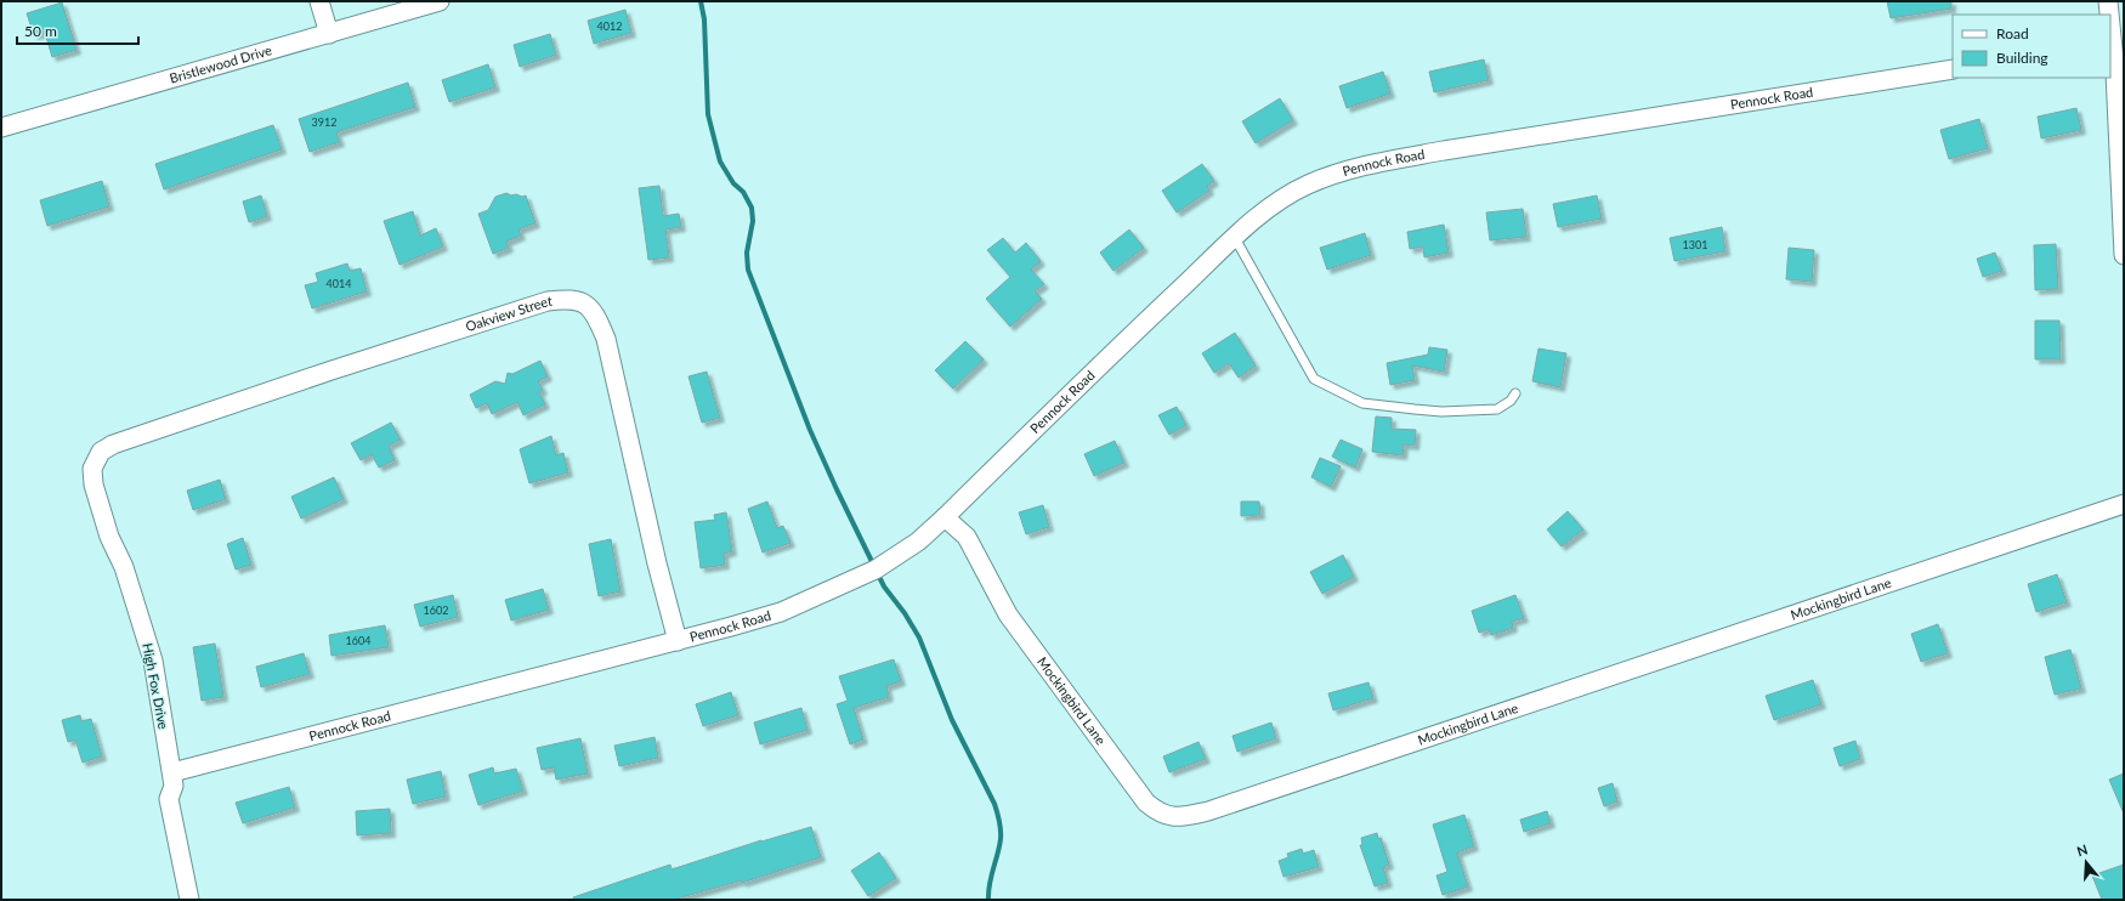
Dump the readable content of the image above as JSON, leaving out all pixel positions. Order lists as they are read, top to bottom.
{
  "streets": {
    "street": [
      "Bristlewood Drive",
      "Pennock Road",
      "Oakview Street",
      "Mockingbird Lane",
      "High Fox Drive"
    ]
  },
  "crossings": [
    ["Pennock Road", "Oakview Street"],
    ["Pennock Road", "Mockingbird Lane"],
    ["Pennock Road", "High Fox Drive"],
    ["Oakview Street", "High Fox Drive"]
  ],
  "house_numbers": [
    "4012",
    "3912",
    "1301",
    "4014",
    "1602",
    "1604"
  ],
  "legend": ["Road", "Building"],
  "scale_bar": "50 m",
  "north": "top"
}
